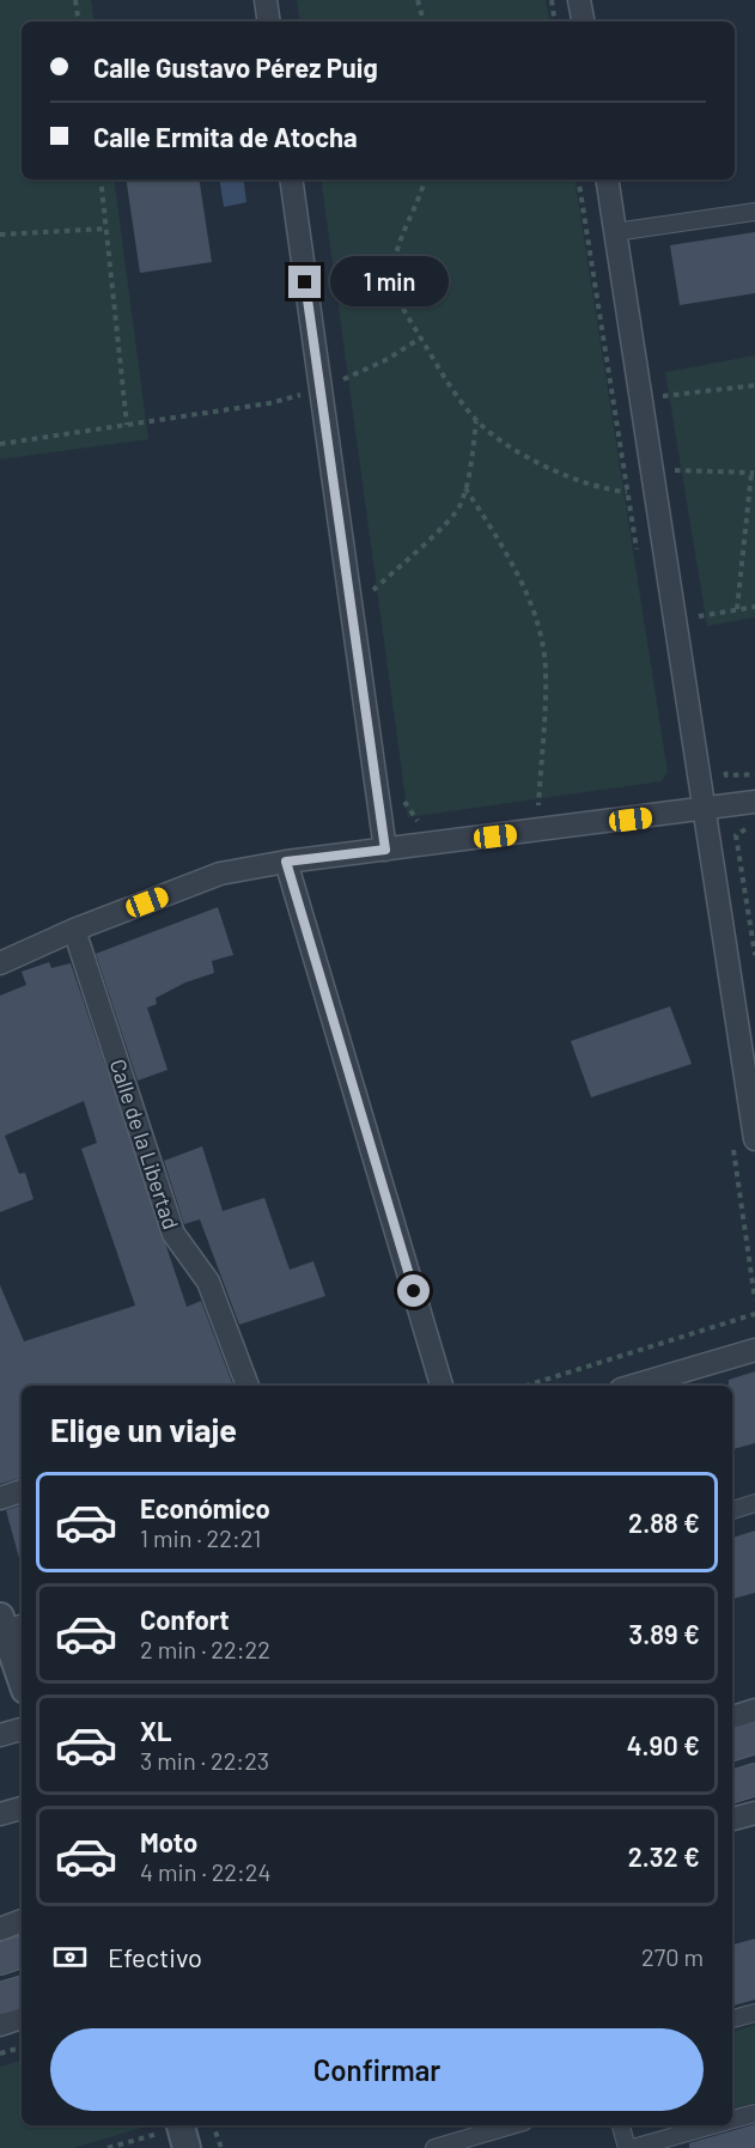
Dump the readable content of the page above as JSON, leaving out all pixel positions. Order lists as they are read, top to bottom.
{
  "streets": {
    "street": ["Calle de la Libertad"]
  },
  "page": {
    "banner": ["Calle Gustavo Pérez Puig", "Calle Ermita de Atocha"],
    "bubble": "1 min",
    "heading": "Elige un viaje",
    "list": [
      {
        "name": "Económico",
        "note": "1 min · 22:21",
        "value": "2.88 €"
      },
      {
        "name": "Confort",
        "note": "2 min · 22:22",
        "value": "3.89 €"
      },
      {
        "name": "XL",
        "note": "3 min · 22:23",
        "value": "4.90 €"
      },
      {
        "name": "Moto",
        "note": "4 min · 22:24",
        "value": "2.32 €"
      }
    ],
    "pay": ["Efectivo", "270 m"],
    "buttons": "Confirmar"
  }
}
